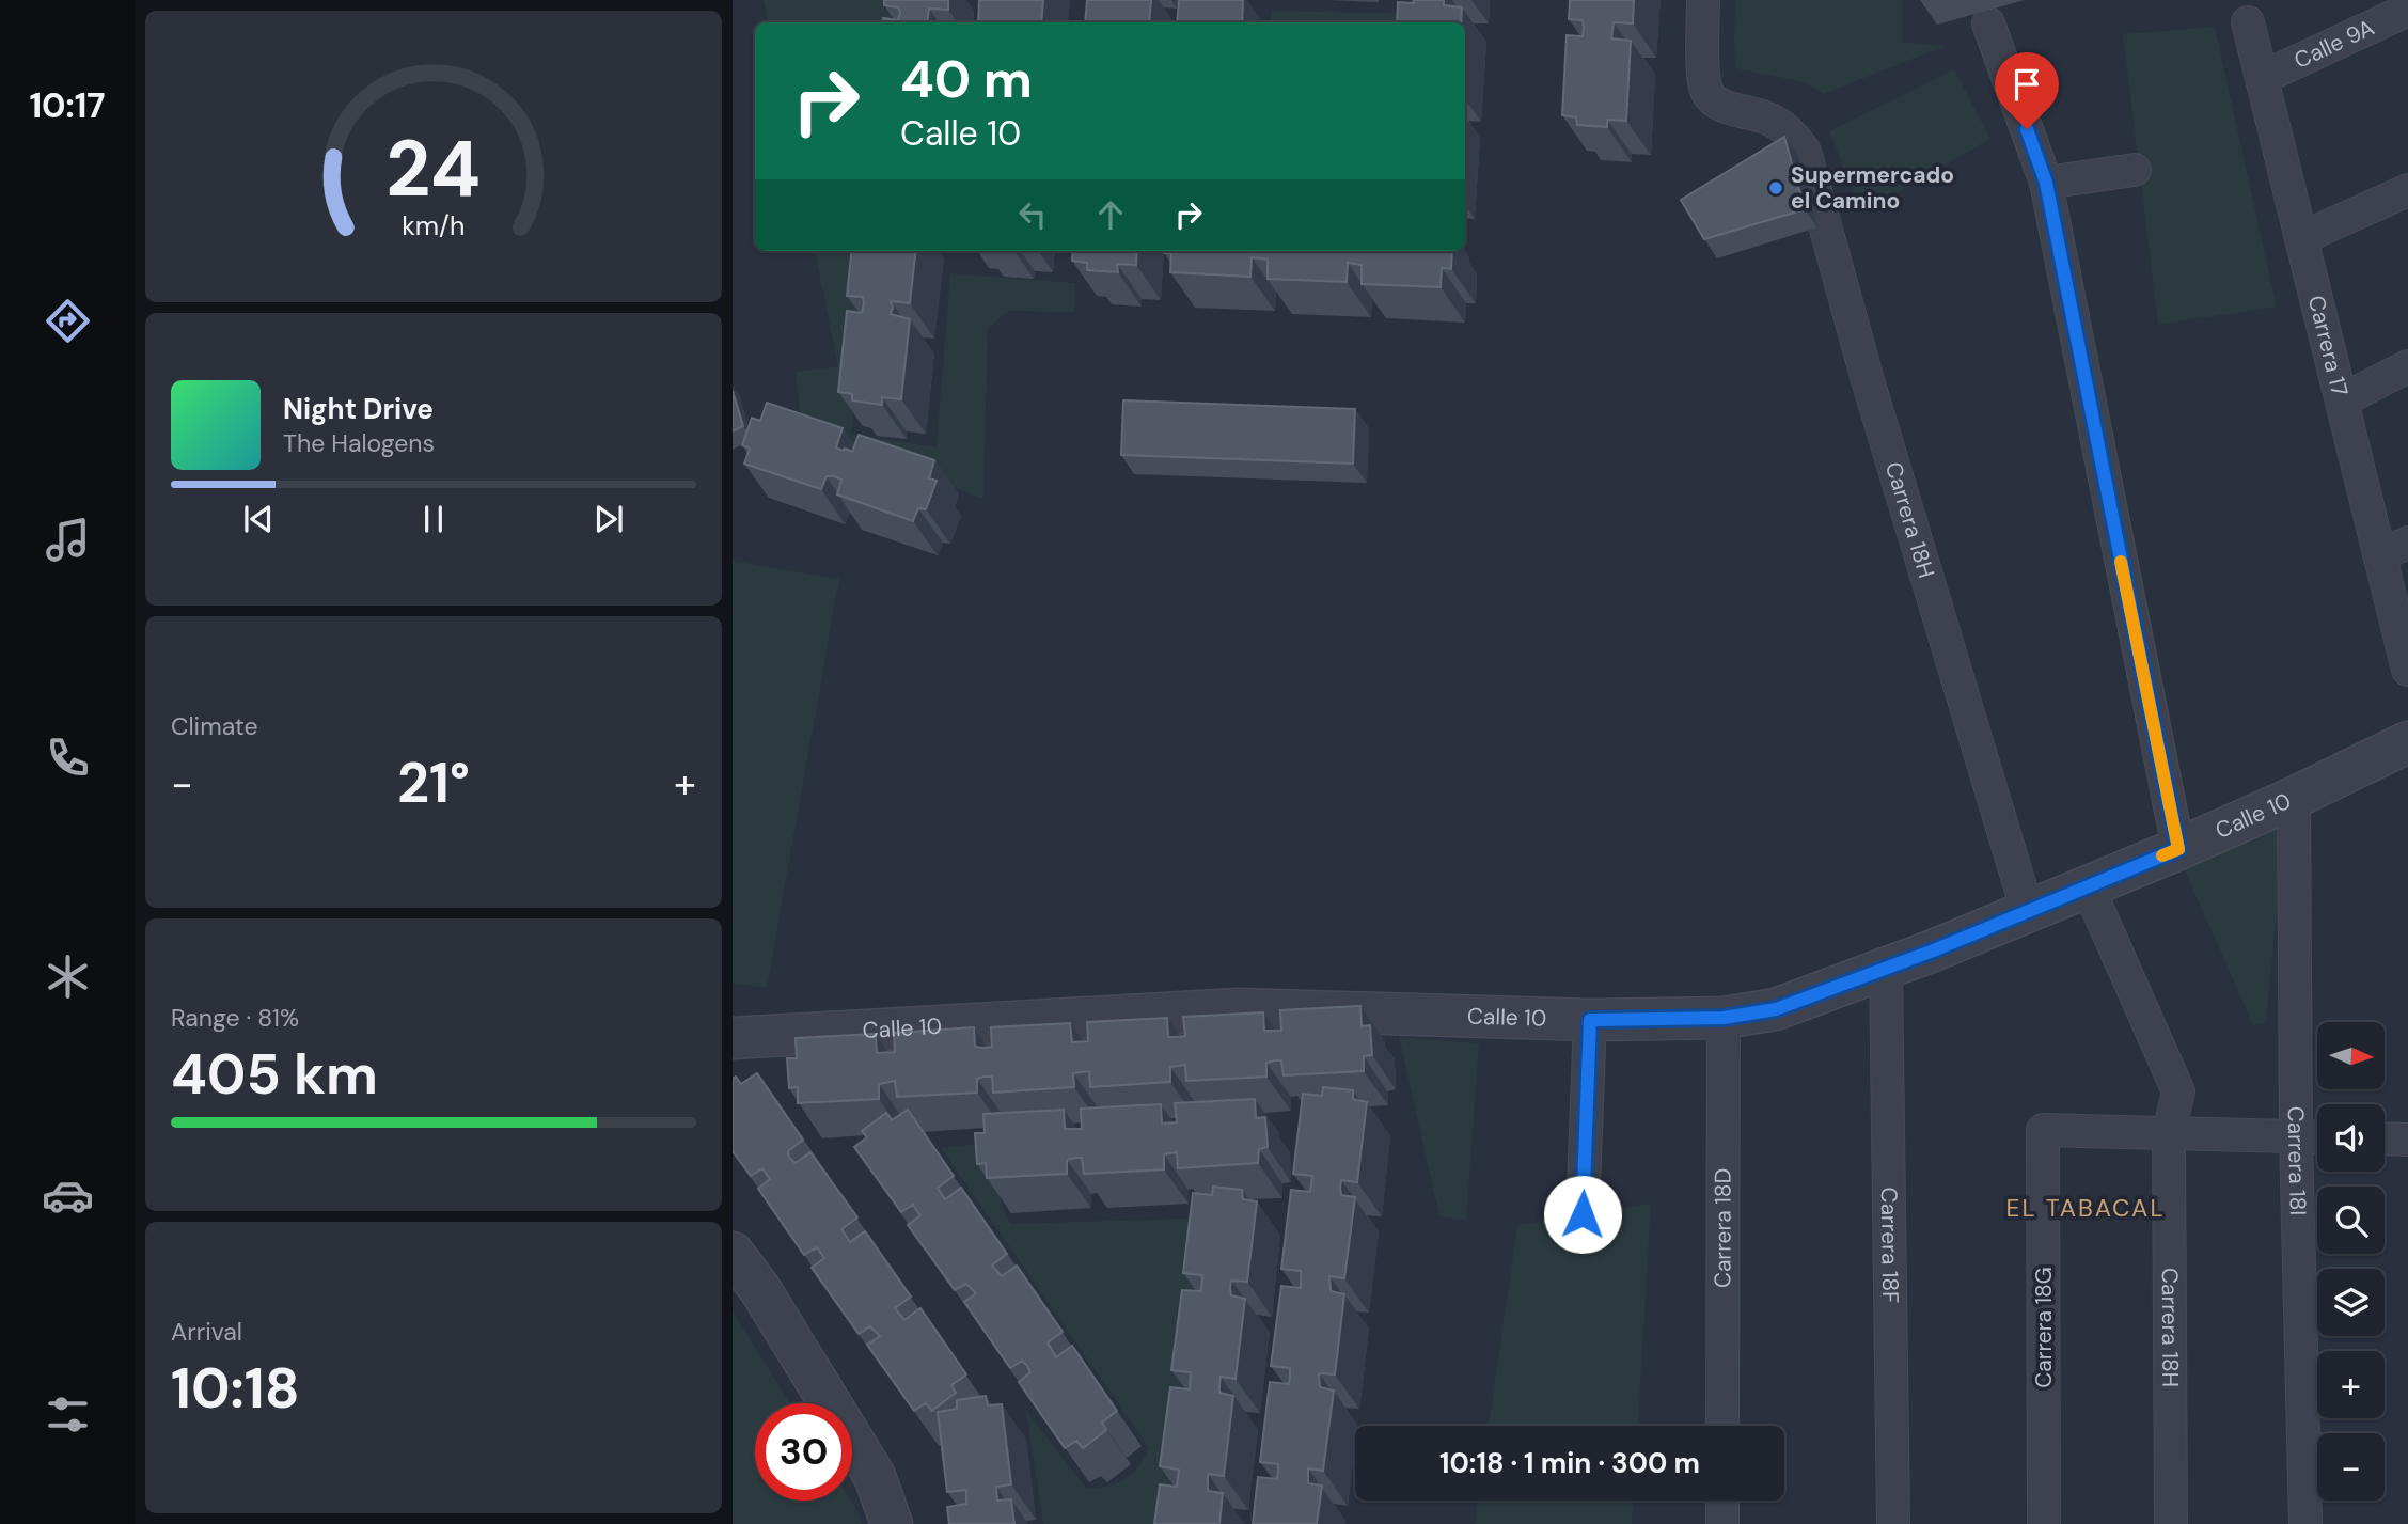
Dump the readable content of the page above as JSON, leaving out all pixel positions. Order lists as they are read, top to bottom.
{
  "streets": {
    "street": [
      "Calle 9A",
      "Carrera 17",
      "Carrera 18H",
      "Calle 10",
      "Carrera 18I",
      "Carrera 18D",
      "Carrera 18F",
      "Carrera 18G"
    ]
  },
  "crossings": [
    ["Calle 9A", "Carrera 17"],
    ["Carrera 18H", "Calle 10"],
    ["Carrera 18H", "Carrera 18G"],
    ["Calle 10", "Carrera 18I"],
    ["Calle 10", "Carrera 18D"],
    ["Calle 10", "Carrera 18F"]
  ],
  "districts": ["EL TABACAL"],
  "places": ["Supermercado el Camino"],
  "north": "right",
  "page": {
    "tabs": "10:17",
    "turn": ["40 m", "Calle 10"],
    "song": ["Night Drive", "The Halogens"],
    "tile": [
      "Climate",
      ["Range · 81%", "405 km"],
      ["Arrival", "10:18"]
    ],
    "heat": ["−", "21°", "+"],
    "map_buttons": ["+", "−"],
    "limit": "30",
    "trip": "10:18 · 1 min · 300 m",
    "gauge": ["24", "km/h"]
  }
}
